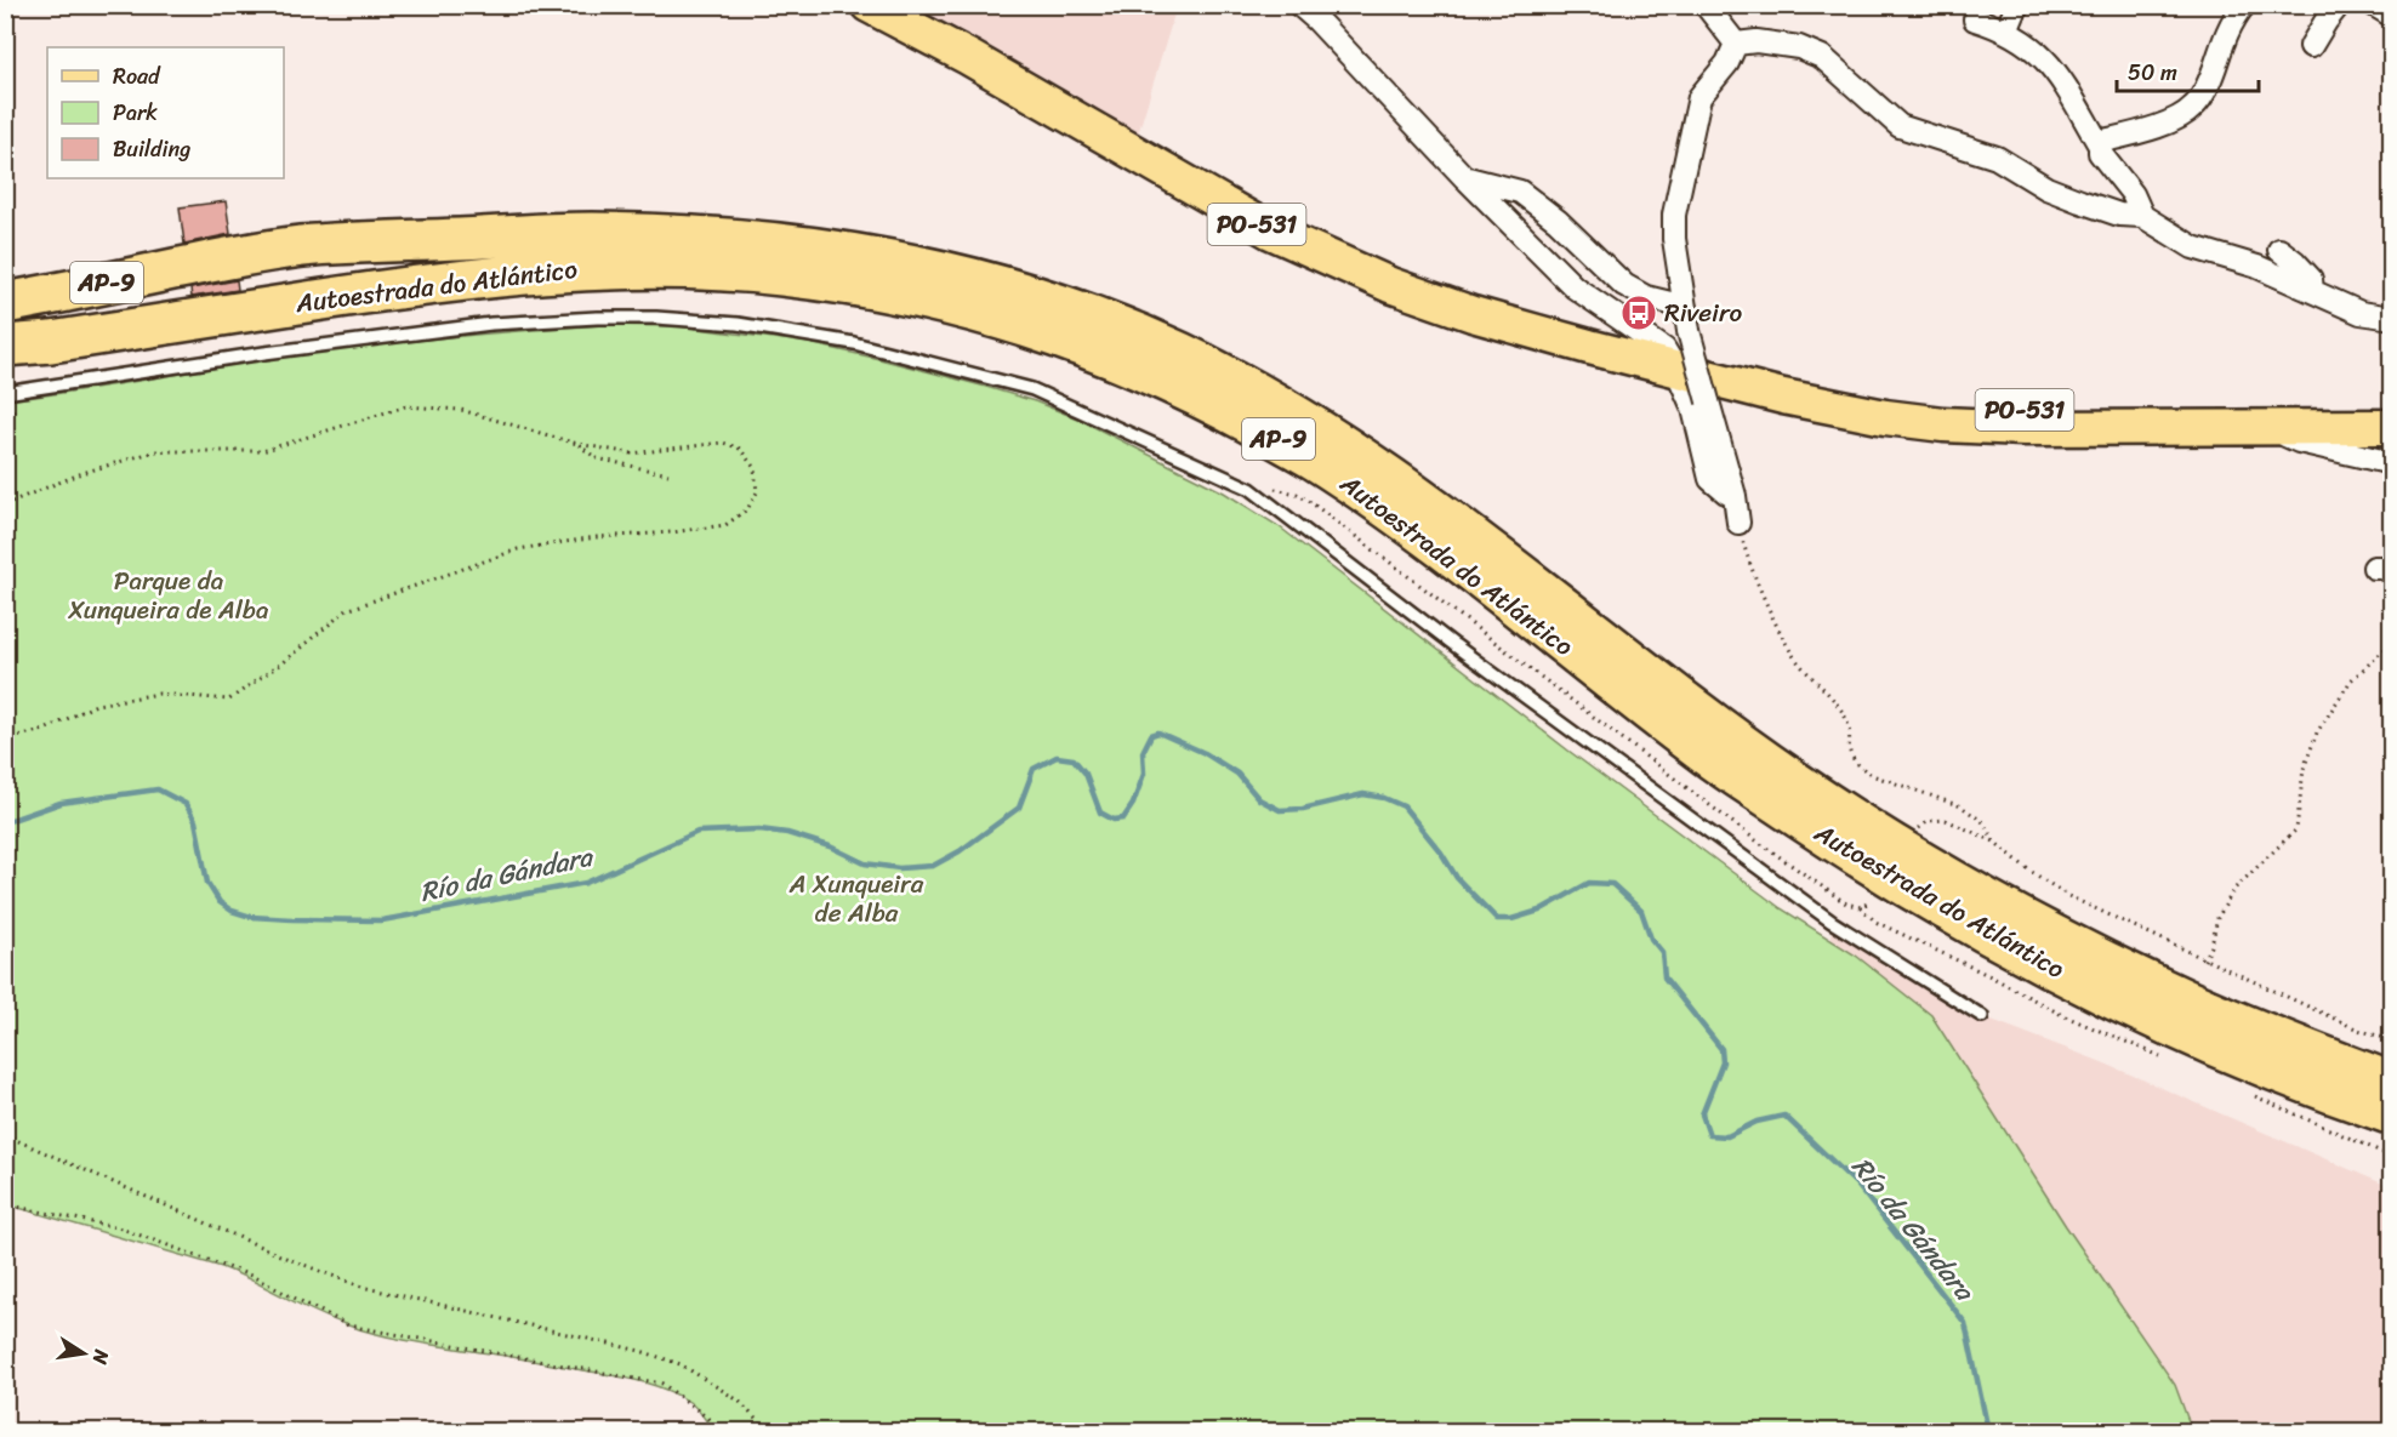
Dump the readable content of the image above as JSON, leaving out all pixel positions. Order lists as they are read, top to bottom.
{
  "streets": {
    "highway": ["AP-9", "Autoestrada do Atlántico"],
    "main road": ["PO-531"]
  },
  "water": ["Río da Gándara"],
  "parks": ["Parque da Xunqueira de Alba", "A Xunqueira de Alba"],
  "places": {
    "bus stop": ["Riveiro"]
  },
  "legend": ["Road", "Park", "Building"],
  "scale_bar": "50 m",
  "north": "right"
}
